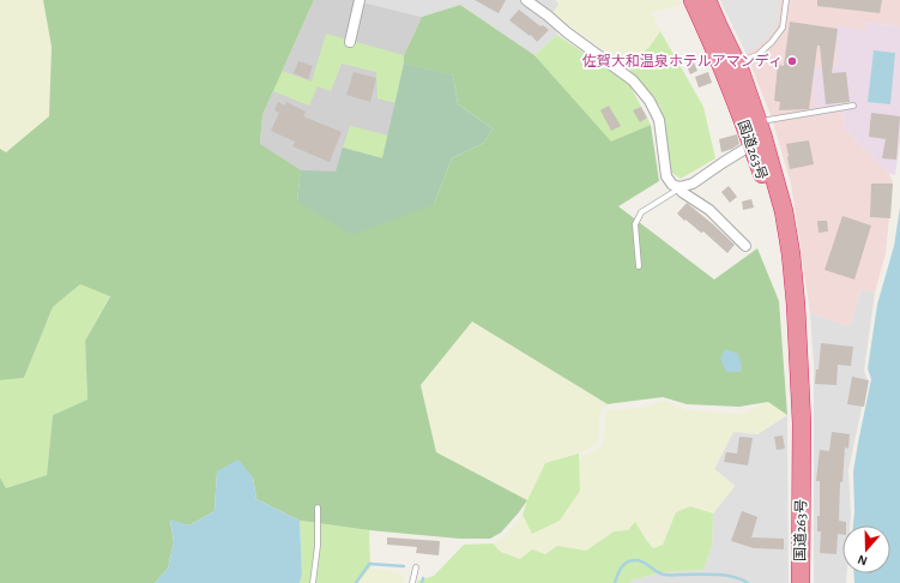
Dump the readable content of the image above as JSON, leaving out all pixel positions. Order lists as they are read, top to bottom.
{
  "streets": {
    "highway": ["国道263号"]
  },
  "places": ["佐賀大和温泉ホテルアマンディ"],
  "north": "bottom"
}
